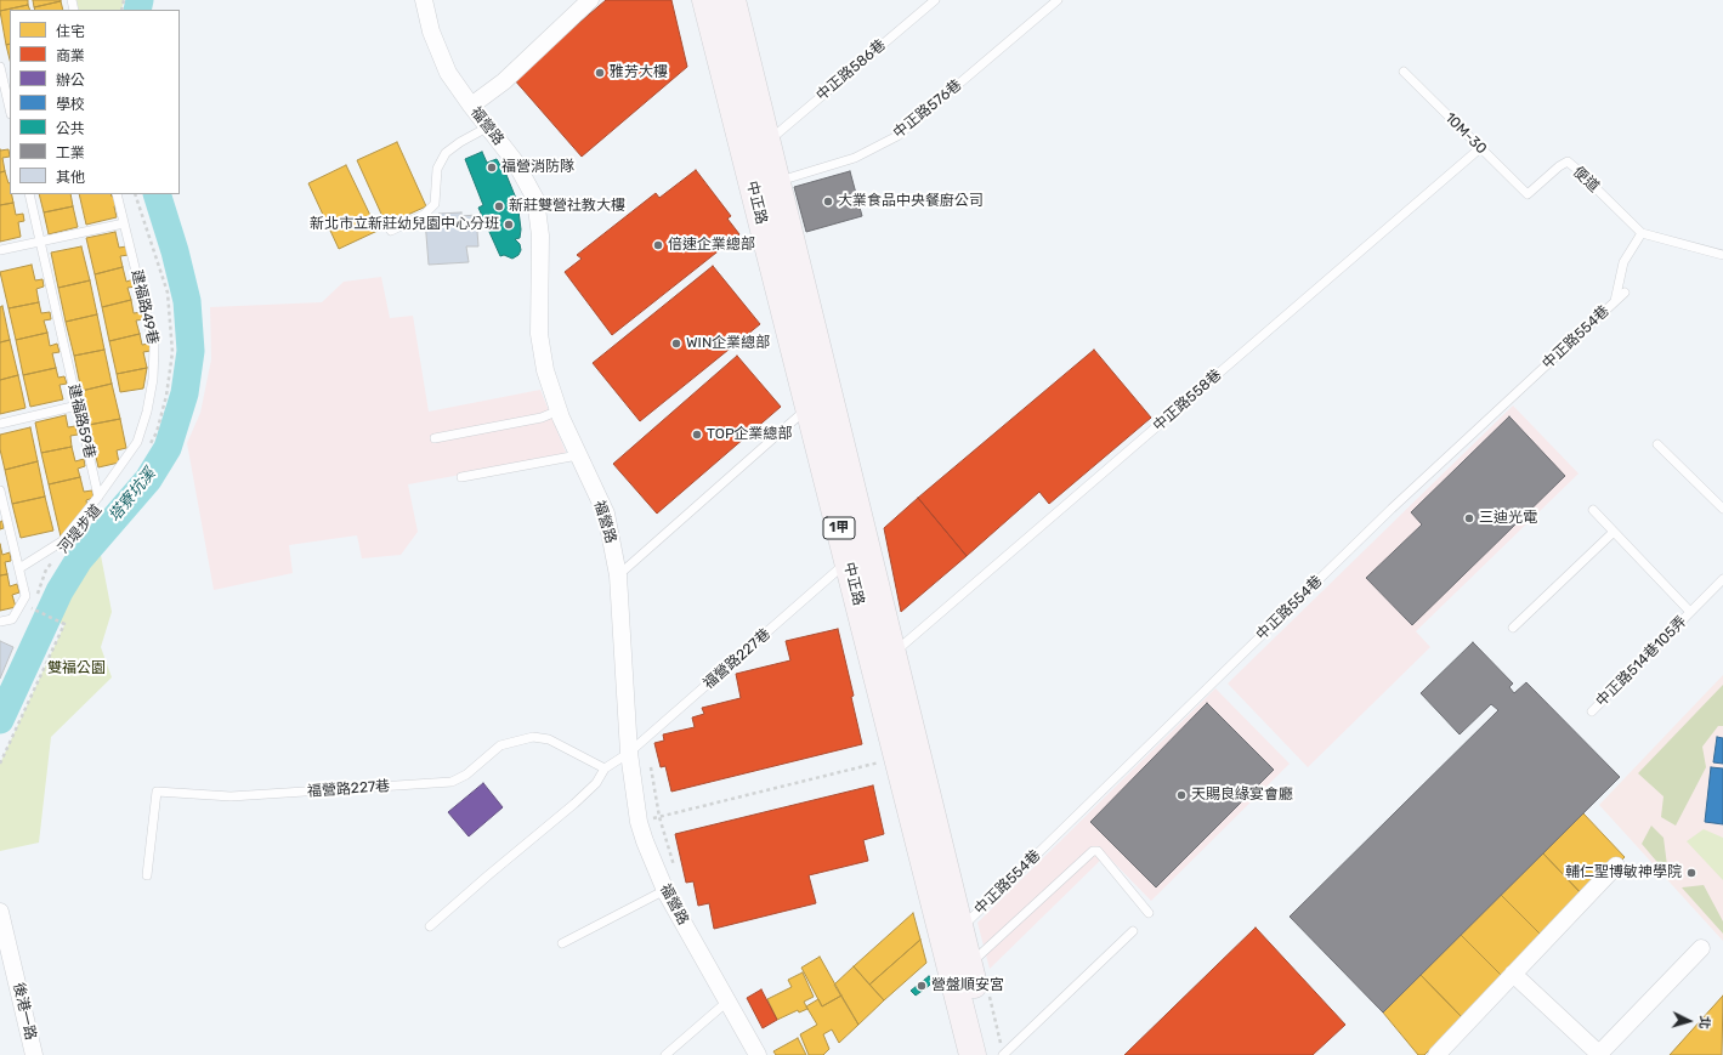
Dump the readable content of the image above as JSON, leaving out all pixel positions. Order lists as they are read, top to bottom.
{
  "streets": {
    "main road": ["中正路", "1甲"],
    "street": ["福營路", "後港一路"],
    "lane": [
      "中正路586巷",
      "中正路576巷",
      "10M-30",
      "便道",
      "建福路49巷",
      "中正路554巷",
      "中正路558巷",
      "建福路59巷",
      "福營路227巷",
      "中正路514巷105弄"
    ],
    "path": ["河堤步道"]
  },
  "crossings": [
    ["中正路586巷", "中正路"],
    ["中正路576巷", "中正路"],
    ["福營路", "福營路227巷"],
    ["10M-30", "便道"],
    ["10M-30", "中正路558巷"],
    ["便道", "中正路554巷"],
    ["中正路", "中正路554巷"],
    ["中正路", "中正路558巷"],
    ["中正路", "福營路227巷"],
    ["建福路49巷", "建福路59巷"]
  ],
  "water": ["塔寮坑溪"],
  "parks": ["雙福公園"],
  "places": [
    "雅芳大樓",
    "福營消防隊",
    "大業食品中央餐廚公司",
    "新莊雙營社教大樓",
    "新北市立新莊幼兒園中心分班",
    "倍速企業總部",
    "WIN企業總部",
    "TOP企業總部",
    "三迪光電",
    "天賜良緣宴會廳",
    "輔仁聖博敏神學院",
    "營盤順安宮"
  ],
  "legend": [
    "住宅",
    "商業",
    "辦公",
    "學校",
    "公共",
    "工業",
    "其他"
  ],
  "north": "right"
}
